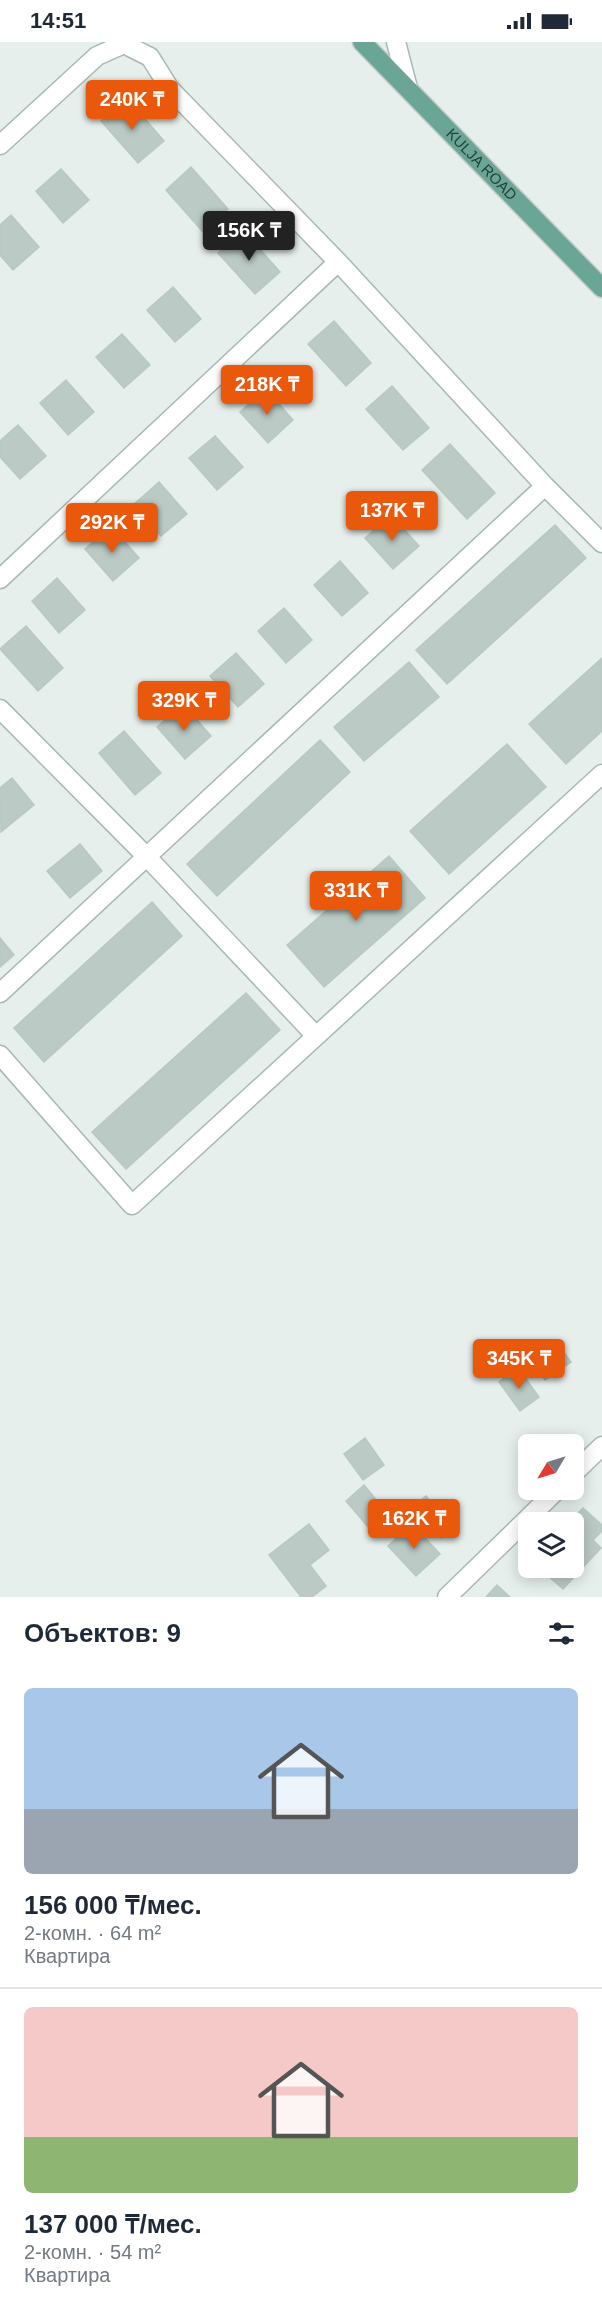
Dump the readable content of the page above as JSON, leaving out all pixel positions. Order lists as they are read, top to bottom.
{
  "streets": {
    "main road": ["KULJA ROAD"]
  },
  "north": "bottom left",
  "page": {
    "status": "14:51",
    "price": [
      "240K ₸",
      "156K ₸",
      "218K ₸",
      "137K ₸",
      "292K ₸",
      "329K ₸",
      "331K ₸",
      "345K ₸",
      "162K ₸"
    ],
    "heading": "Объектов: 9",
    "list": [
      {
        "name": "156 000 ₸/мес.",
        "note": "2-комн. · 64 m² · Квартира"
      },
      {
        "name": "137 000 ₸/мес.",
        "note": "2-комн. · 54 m² · Квартира"
      }
    ]
  }
}
